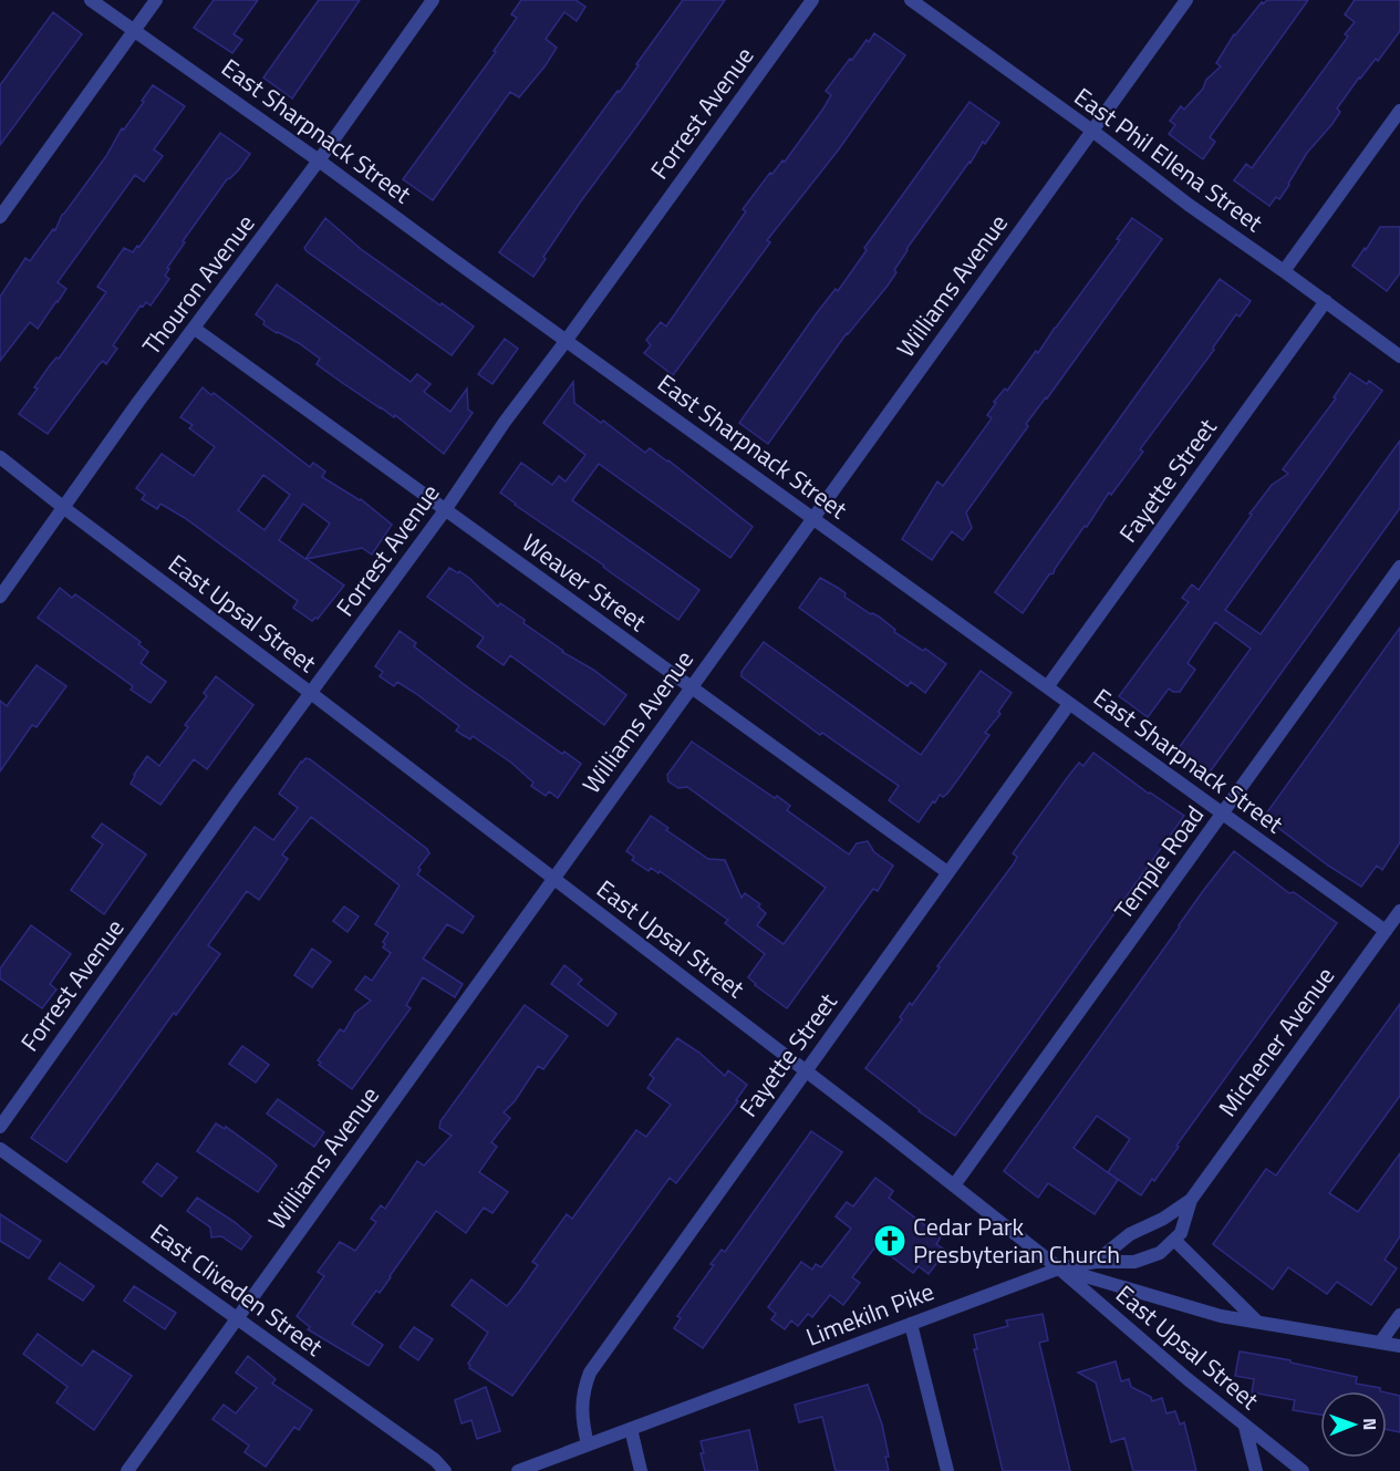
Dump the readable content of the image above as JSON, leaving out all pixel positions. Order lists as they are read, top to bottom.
{
  "streets": {
    "street": [
      "Forrest Avenue",
      "East Sharpnack Street",
      "East Phil Ellena Street",
      "Thouron Avenue",
      "Williams Avenue",
      "Fayette Street",
      "Weaver Street",
      "East Upsal Street",
      "Temple Road",
      "Michener Avenue",
      "East Cliveden Street",
      "Limekiln Pike"
    ]
  },
  "crossings": [
    ["Forrest Avenue", "East Sharpnack Street"],
    ["Forrest Avenue", "Weaver Street"],
    ["Forrest Avenue", "East Upsal Street"],
    ["East Sharpnack Street", "Thouron Avenue"],
    ["East Sharpnack Street", "Williams Avenue"],
    ["East Sharpnack Street", "Fayette Street"],
    ["East Sharpnack Street", "Temple Road"],
    ["East Sharpnack Street", "Michener Avenue"],
    ["East Phil Ellena Street", "Williams Avenue"],
    ["East Phil Ellena Street", "Fayette Street"],
    ["Thouron Avenue", "Weaver Street"],
    ["Thouron Avenue", "East Upsal Street"],
    ["Williams Avenue", "Weaver Street"],
    ["Williams Avenue", "East Upsal Street"],
    ["Williams Avenue", "East Cliveden Street"],
    ["Fayette Street", "Weaver Street"],
    ["Fayette Street", "East Upsal Street"],
    ["Fayette Street", "Limekiln Pike"],
    ["East Upsal Street", "Temple Road"],
    ["East Upsal Street", "Michener Avenue"],
    ["East Upsal Street", "Limekiln Pike"],
    ["Michener Avenue", "Limekiln Pike"]
  ],
  "places": {
    "church": ["Cedar Park Presbyterian Church"]
  },
  "north": "right"
}
